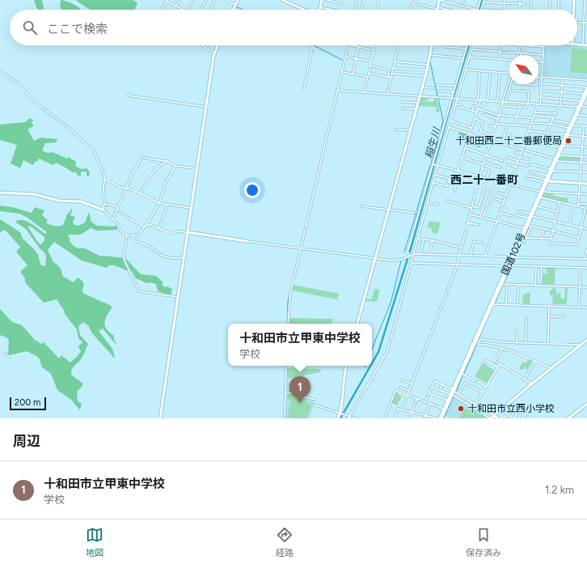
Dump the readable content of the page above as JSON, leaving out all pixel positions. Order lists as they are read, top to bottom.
{
  "streets": {
    "highway": ["国道102号"]
  },
  "districts": ["西二十一番町"],
  "water": ["稲生川"],
  "places": ["十和田西二十二番郵便局", "十和田市立西小学校"],
  "scale_bar": "200 m",
  "north": "top left",
  "page": {
    "search": "ここで検索",
    "popup": ["十和田市立甲東中学校", "学校"],
    "pins": "1",
    "scale": "200 m",
    "heading": "周辺",
    "list": [
      {
        "mark": "1",
        "name": "十和田市立甲東中学校",
        "note": "学校",
        "value": "1.2 km"
      }
    ],
    "nav": ["地図", "経路", "保存済み"]
  }
}
